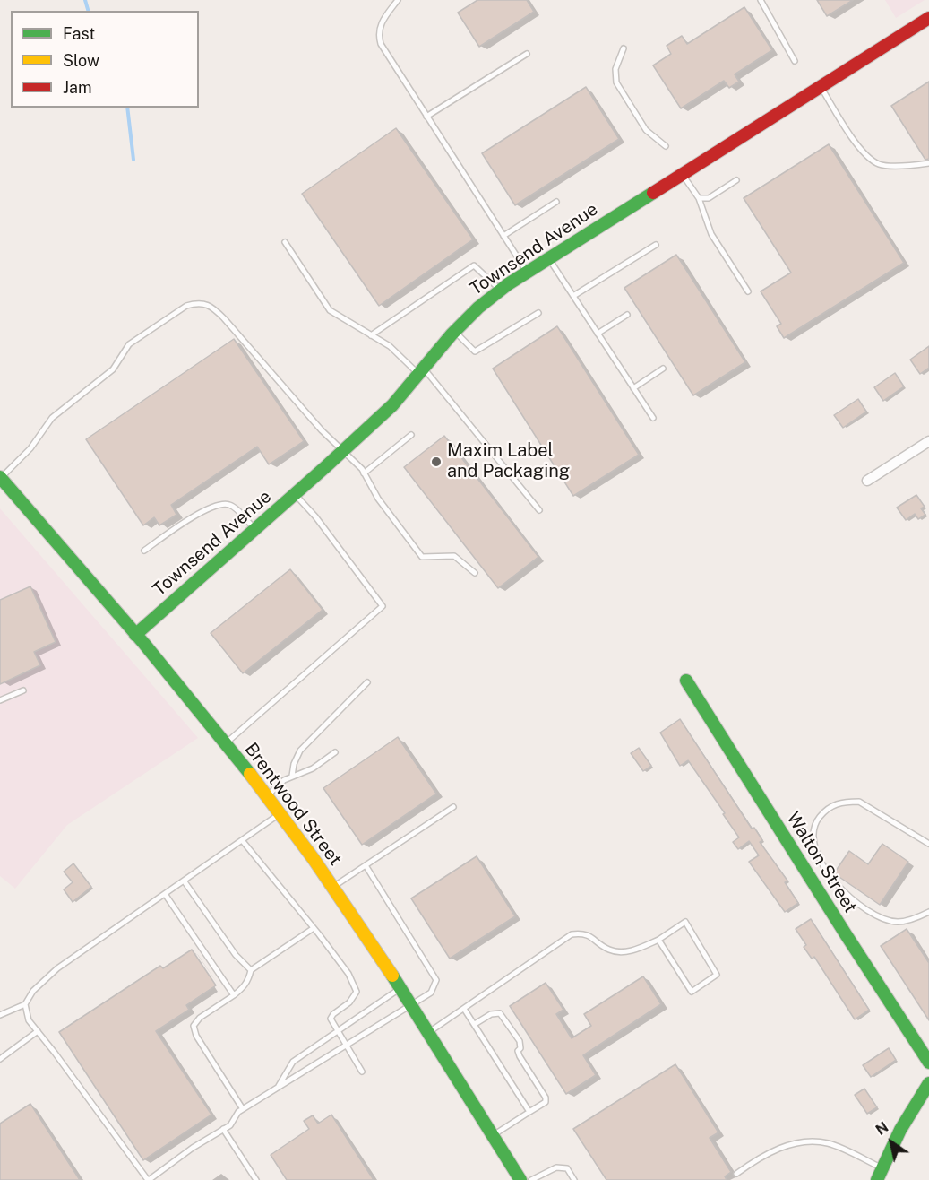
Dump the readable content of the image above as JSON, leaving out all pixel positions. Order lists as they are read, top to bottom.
{
  "streets": {
    "street": ["Townsend Avenue", "Brentwood Street", "Walton Street"]
  },
  "crossings": [
    ["Townsend Avenue", "Brentwood Street"]
  ],
  "places": ["Maxim Label and Packaging"],
  "legend": ["Fast", "Slow", "Jam"],
  "north": "top left"
}
